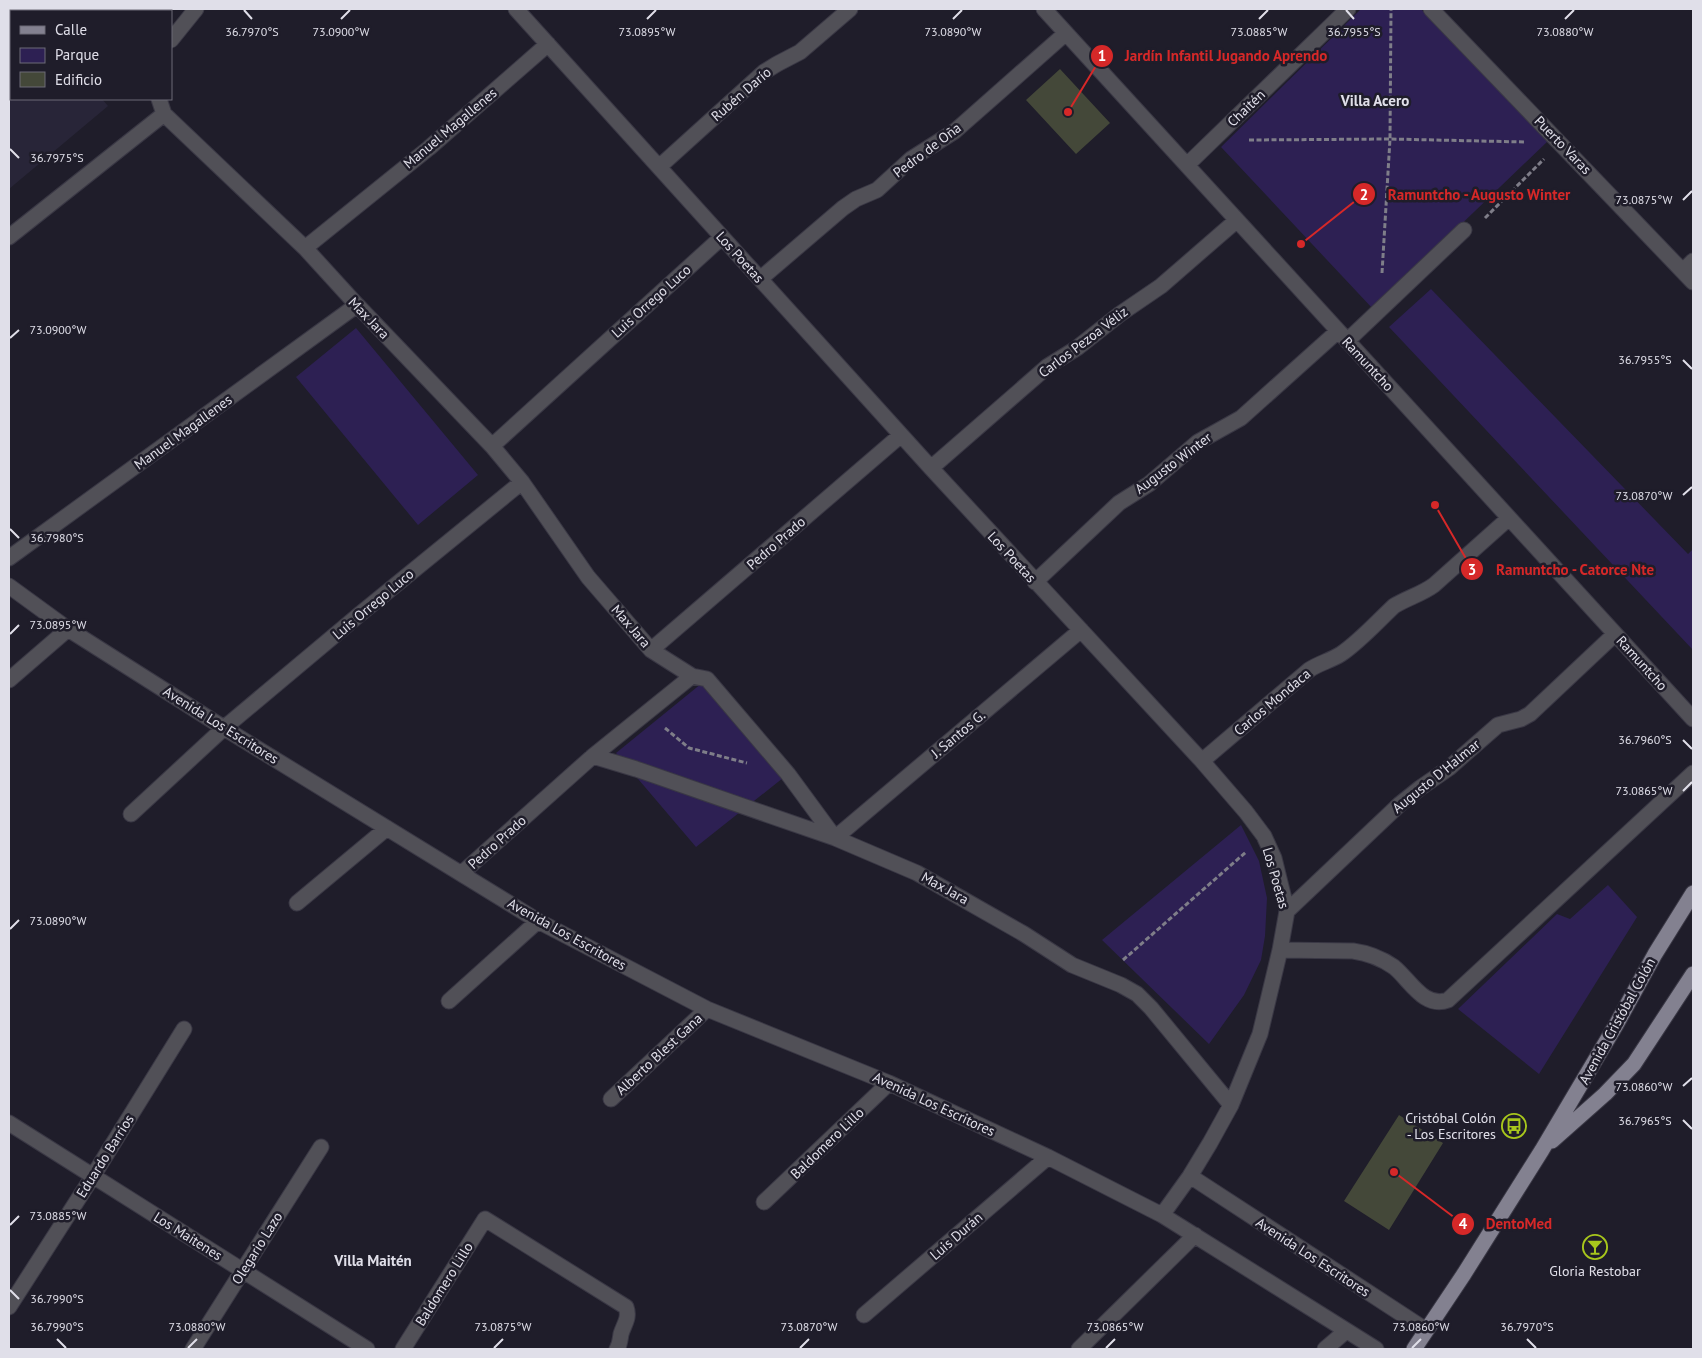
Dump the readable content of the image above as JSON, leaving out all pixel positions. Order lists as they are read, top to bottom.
{
  "streets": {
    "main road": ["Avenida Cristóbal Colón"],
    "street": [
      "Rubén Darío",
      "Chaitén",
      "Manuel Magallenes",
      "Puerto Varas",
      "Pedro de Oña",
      "Los Poetas",
      "Luis Orrego Luco",
      "Max Jara",
      "Carlos Pezoa Véliz",
      "Ramuntcho",
      "Augusto Winter",
      "Pedro Prado",
      "Carlos Mondaca",
      "Avenida Los Escritores",
      "J. Santos G.",
      "Augusto D'Halmar",
      "Alberto Blest Gana",
      "Baldomero Lillo",
      "Eduardo Barrios",
      "Los Maitenes",
      "Luis Durán",
      "Olegario Lazo"
    ]
  },
  "crossings": [
    ["Rubén Darío", "Los Poetas"],
    ["Chaitén", "Ramuntcho"],
    ["Manuel Magallenes", "Los Poetas"],
    ["Manuel Magallenes", "Max Jara"],
    ["Pedro de Oña", "Los Poetas"],
    ["Pedro de Oña", "Ramuntcho"],
    ["Los Poetas", "Luis Orrego Luco"],
    ["Los Poetas", "Max Jara"],
    ["Los Poetas", "Carlos Pezoa Véliz"],
    ["Los Poetas", "Augusto Winter"],
    ["Los Poetas", "Pedro Prado"],
    ["Los Poetas", "Carlos Mondaca"],
    ["Los Poetas", "Avenida Los Escritores"],
    ["Los Poetas", "J. Santos G."],
    ["Los Poetas", "Augusto D'Halmar"],
    ["Luis Orrego Luco", "Max Jara"],
    ["Luis Orrego Luco", "Avenida Los Escritores"],
    ["Max Jara", "Pedro Prado"],
    ["Max Jara", "J. Santos G."],
    ["Carlos Pezoa Véliz", "Ramuntcho"],
    ["Ramuntcho", "Augusto Winter"],
    ["Ramuntcho", "Carlos Mondaca"],
    ["Ramuntcho", "Augusto D'Halmar"],
    ["Pedro Prado", "Avenida Los Escritores"],
    ["Avenida Los Escritores", "Avenida Cristóbal Colón"],
    ["Avenida Los Escritores", "Alberto Blest Gana"],
    ["Avenida Los Escritores", "Baldomero Lillo"],
    ["Avenida Los Escritores", "Luis Durán"],
    ["Eduardo Barrios", "Los Maitenes"],
    ["Los Maitenes", "Olegario Lazo"]
  ],
  "districts": ["Villa Acero", "Villa Maitén"],
  "places": {
    "other": [
      "Jardín Infantil Jugando Aprendo",
      "Ramuntcho - Augusto Winter",
      "Ramuntcho - Catorce Nte",
      "DentoMed"
    ],
    "bus stop": ["Cristóbal Colón - Los Escritores"],
    "bar": ["Gloria Restobar"]
  },
  "legend": ["Calle", "Parque", "Edificio"],
  "coordinates": [
    "73.0900°W",
    "73.0895°W",
    "73.0890°W",
    "73.0885°W",
    "73.0880°W",
    "36.7970°S",
    "36.7955°S",
    "36.7975°S",
    "73.0875°W",
    "73.0870°W",
    "36.7980°S",
    "36.7960°S",
    "73.0865°W",
    "73.0860°W",
    "36.7965°S",
    "36.7990°S"
  ]
}
